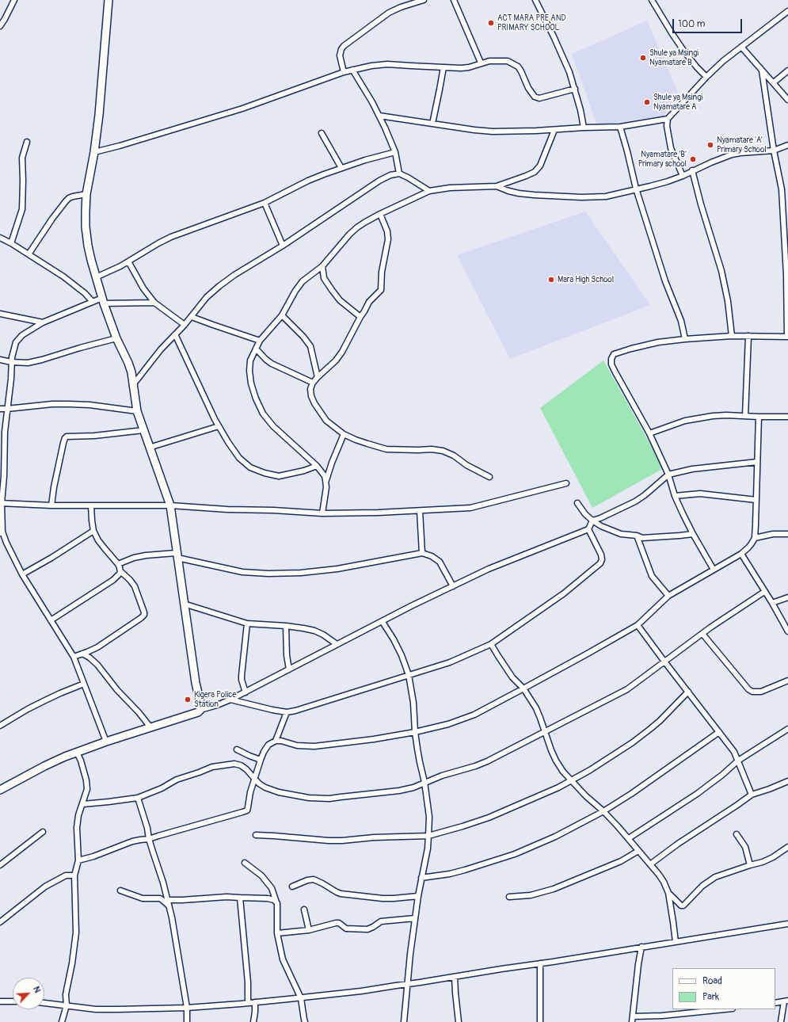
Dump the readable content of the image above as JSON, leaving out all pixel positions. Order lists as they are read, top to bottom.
{
  "places": [
    "ACT MARA PRE AND PRIMARY SCHOOL",
    "Shule ya Msingi Nyamatare B",
    "Shule ya Msingi Nyamatare A",
    "Nyamatare 'A' Primary School",
    "Nyamatare 'B' Primary school",
    "Mara High School",
    "Kigera Police Station"
  ],
  "legend": ["Road", "Park"],
  "scale_bar": "100 m",
  "north": "top right"
}
